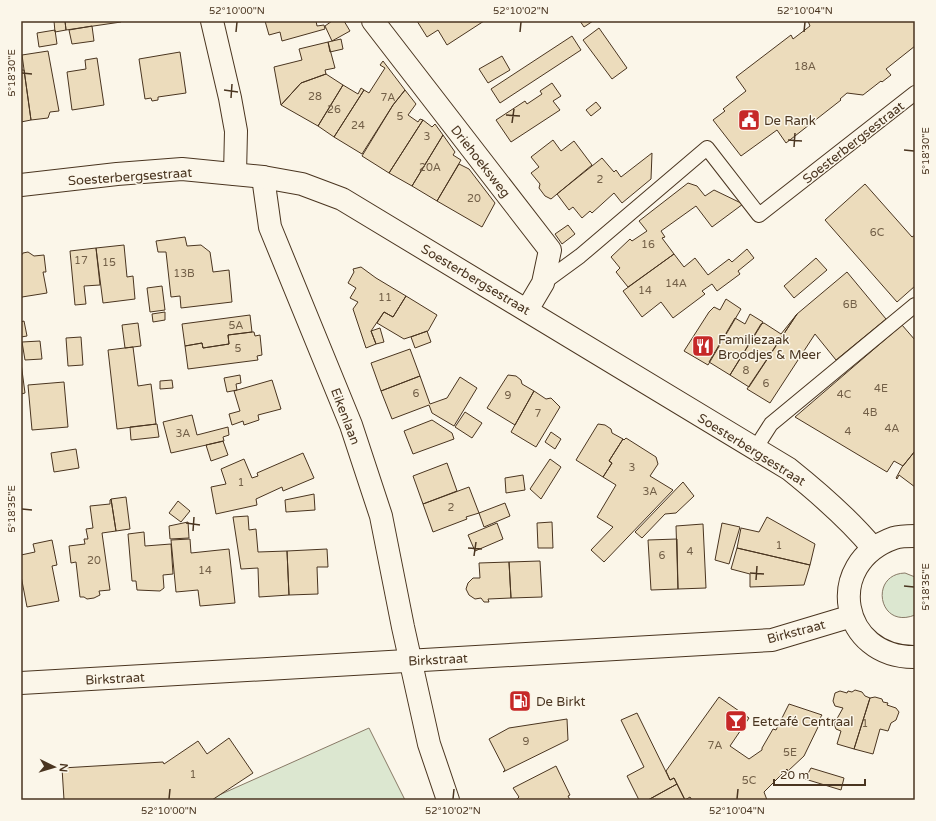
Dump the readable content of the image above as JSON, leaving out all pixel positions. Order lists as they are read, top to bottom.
{
  "streets": {
    "street": [
      "Soesterbergsestraat",
      "Driehoeksweg",
      "Eikenlaan",
      "Birkstraat"
    ]
  },
  "crossings": [
    ["Soesterbergsestraat", "Driehoeksweg"],
    ["Soesterbergsestraat", "Eikenlaan"],
    ["Eikenlaan", "Birkstraat"]
  ],
  "places": {
    "public building": ["De Rank"],
    "restaurant": ["Familiezaak Broodjes & Meer"],
    "fuel station": ["De Birkt"],
    "bar": ["Eetcafé Centraal"]
  },
  "house_numbers": [
    "18A",
    "28",
    "7A",
    "26",
    "5",
    "24",
    "3",
    "20A",
    "2",
    "20",
    "6C",
    "16",
    "17",
    "15",
    "13B",
    "14A",
    "14",
    "11",
    "6B",
    "5A",
    "5",
    "8",
    "6",
    "4E",
    "6",
    "4C",
    "9",
    "4B",
    "7",
    "4A",
    "4",
    "3A",
    "3",
    "1",
    "3A",
    "2",
    "1",
    "4",
    "6",
    "20",
    "14",
    "1",
    "9",
    "7A",
    "5E",
    "1",
    "5C"
  ],
  "scale_bar": "20 m",
  "north": "right",
  "coordinates": [
    "52°10'00\"N",
    "52°10'02\"N",
    "52°10'04\"N",
    "5°18'30\"E",
    "5°18'35\"E"
  ]
}
